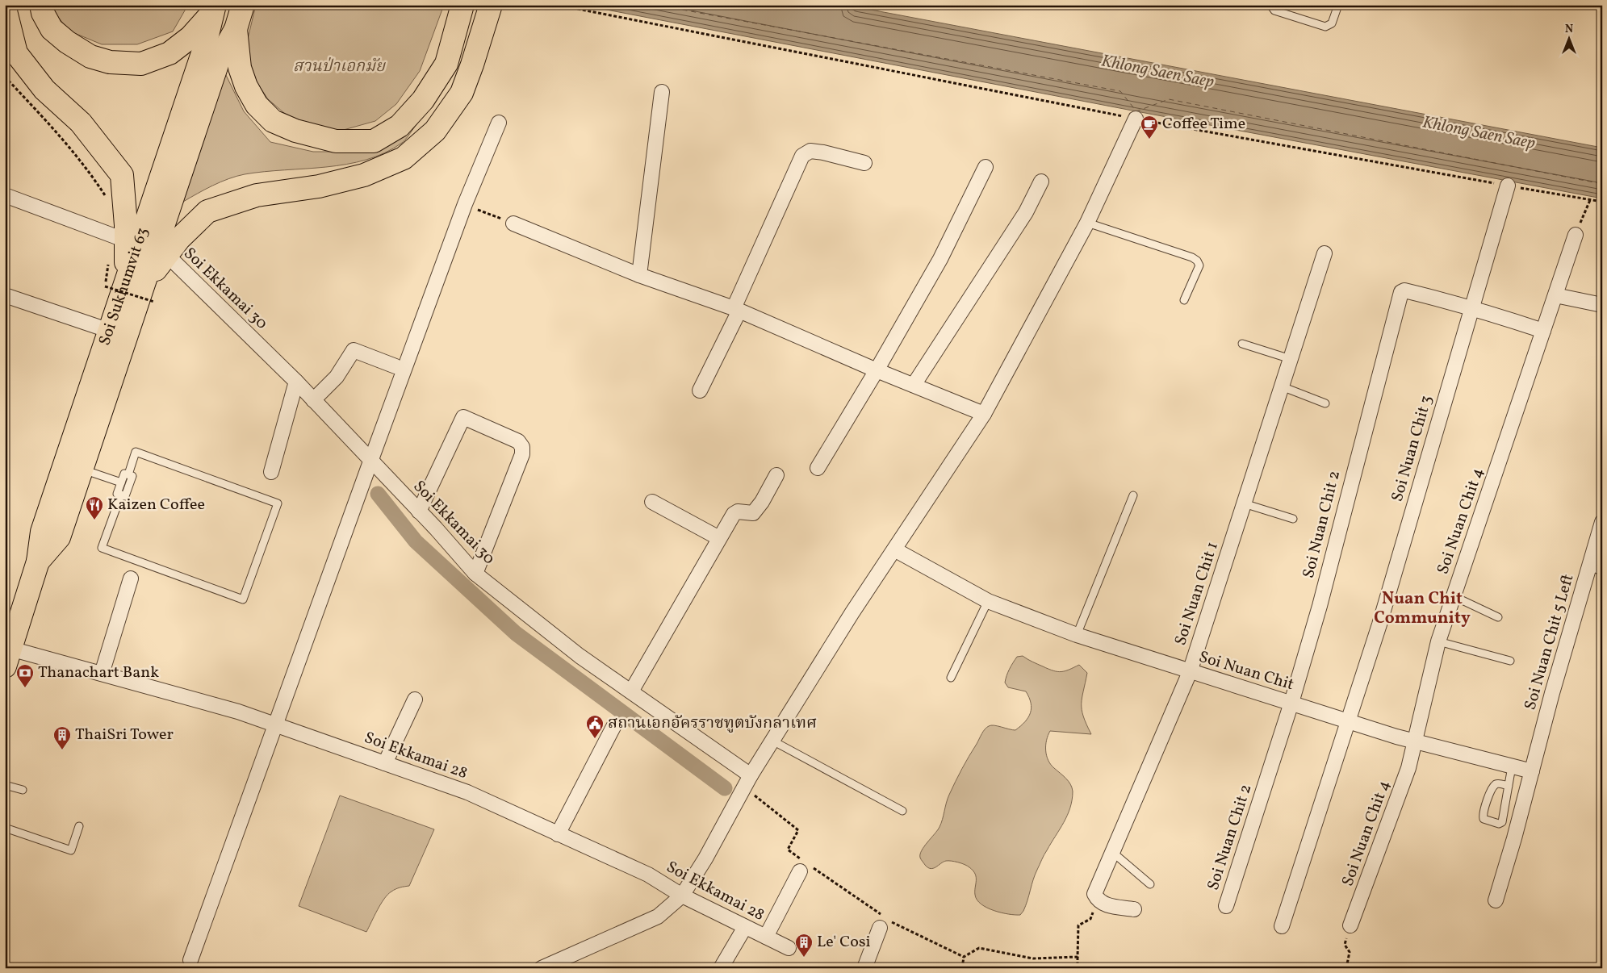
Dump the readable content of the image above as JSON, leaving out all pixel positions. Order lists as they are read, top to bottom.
{
  "streets": {
    "main road": ["Soi Sukhumvit 63"],
    "street": [
      "Soi Ekkamai 30",
      "Soi Nuan Chit 3",
      "Soi Nuan Chit 4",
      "Soi Nuan Chit 2",
      "Soi Nuan Chit 1",
      "Soi Nuan Chit 5 Left",
      "Soi Nuan Chit",
      "Soi Ekkamai 28"
    ]
  },
  "crossings": [
    ["Soi Sukhumvit 63", "Soi Ekkamai 28"],
    ["Soi Nuan Chit 3", "Soi Nuan Chit 2"],
    ["Soi Nuan Chit 3", "Soi Nuan Chit"],
    ["Soi Nuan Chit 4", "Soi Nuan Chit 2"],
    ["Soi Nuan Chit 4", "Soi Nuan Chit"],
    ["Soi Nuan Chit 2", "Soi Nuan Chit"],
    ["Soi Nuan Chit 1", "Soi Nuan Chit"],
    ["Soi Nuan Chit 5 Left", "Soi Nuan Chit"]
  ],
  "districts": ["Nuan Chit Community"],
  "water": ["Khlong Saen Saep"],
  "parks": ["สวนป่าเอกมัย"],
  "places": {
    "cafe": ["Coffee Time"],
    "restaurant": ["Kaizen Coffee"],
    "bank": ["Thanachart Bank"],
    "public building": ["สถานเอกอัครราชทูตบังกลาเทศ"],
    "building": ["ThaiSri Tower", "Le' Cosi"]
  },
  "north": "top"
}
